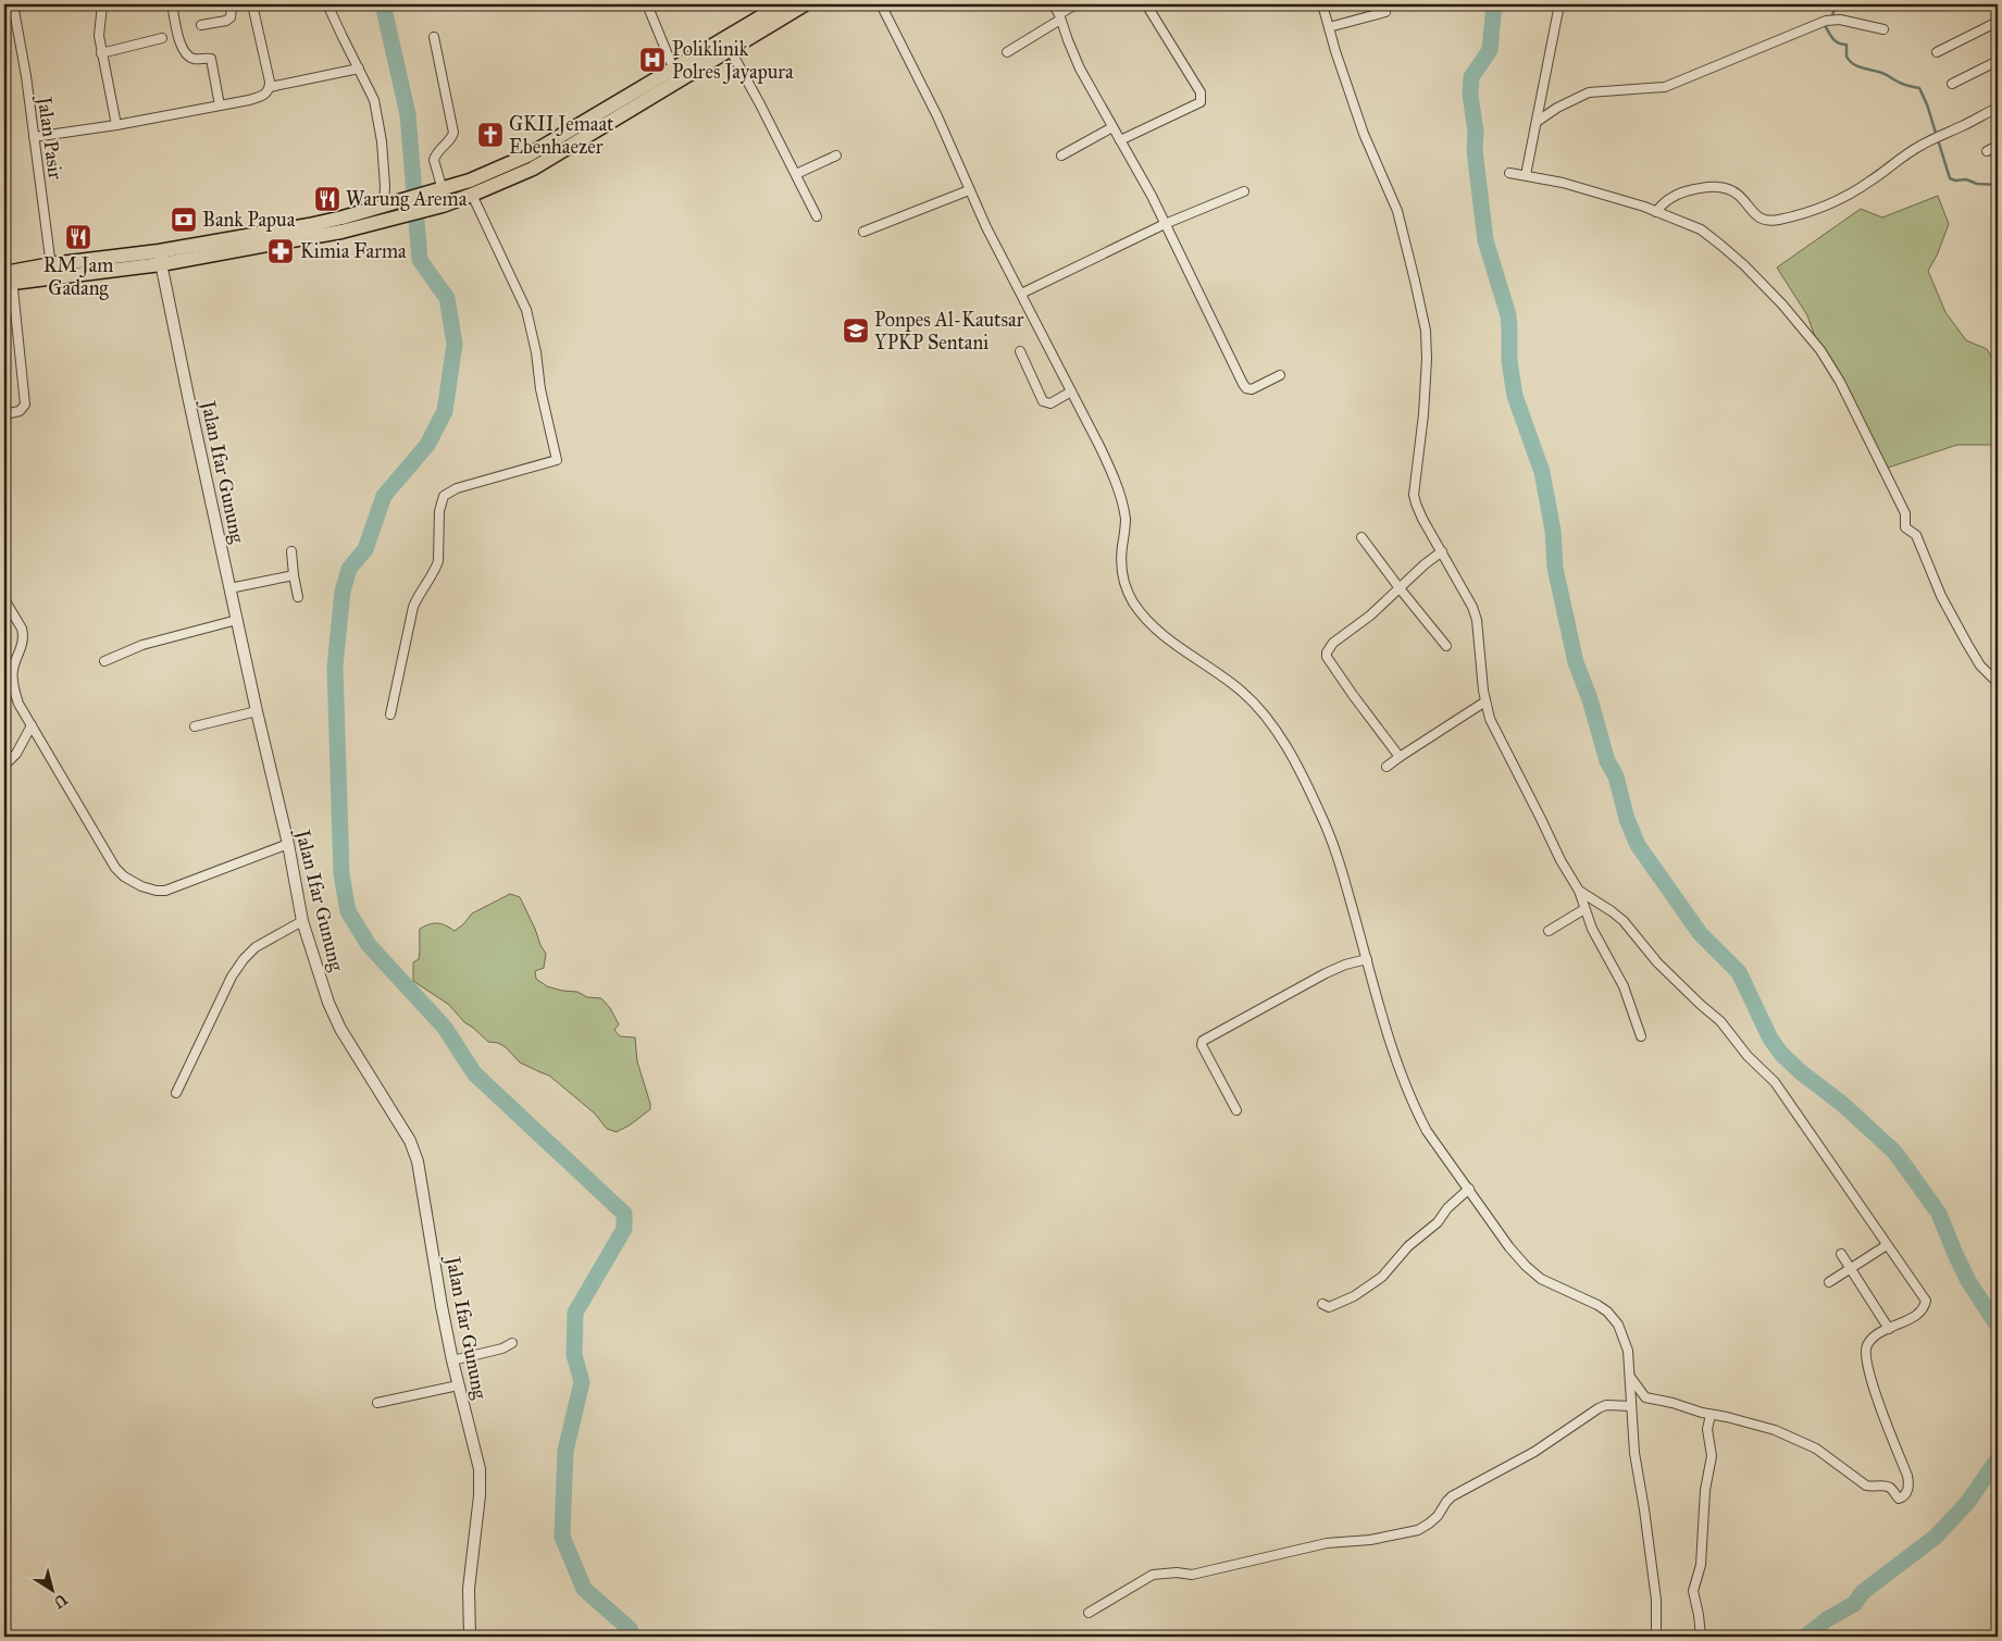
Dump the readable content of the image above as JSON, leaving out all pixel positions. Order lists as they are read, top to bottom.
{
  "streets": {
    "street": ["Jalan Pasir", "Jalan Ifar Gunung"]
  },
  "places": {
    "hospital": ["Poliklinik Polres Jayapura"],
    "church": ["GKII Jemaat Ebenhaezer"],
    "restaurant": ["Warung Arema", "RM Jam Gadang"],
    "bank": ["Bank Papua"],
    "pharmacy": ["Kimia Farma"],
    "school or university": ["Ponpes Al-Kautsar YPKP Sentani"]
  },
  "north": "bottom right"
}
